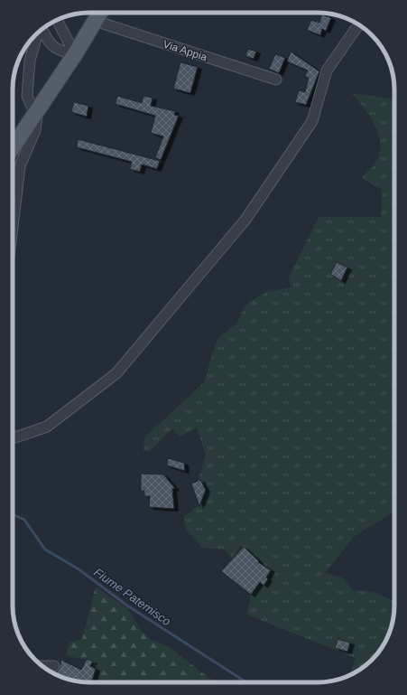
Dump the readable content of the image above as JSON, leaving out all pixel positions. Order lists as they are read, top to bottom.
{
  "streets": {
    "street": ["Via Appia"]
  },
  "water": ["Fiume Patemisco"]
}
